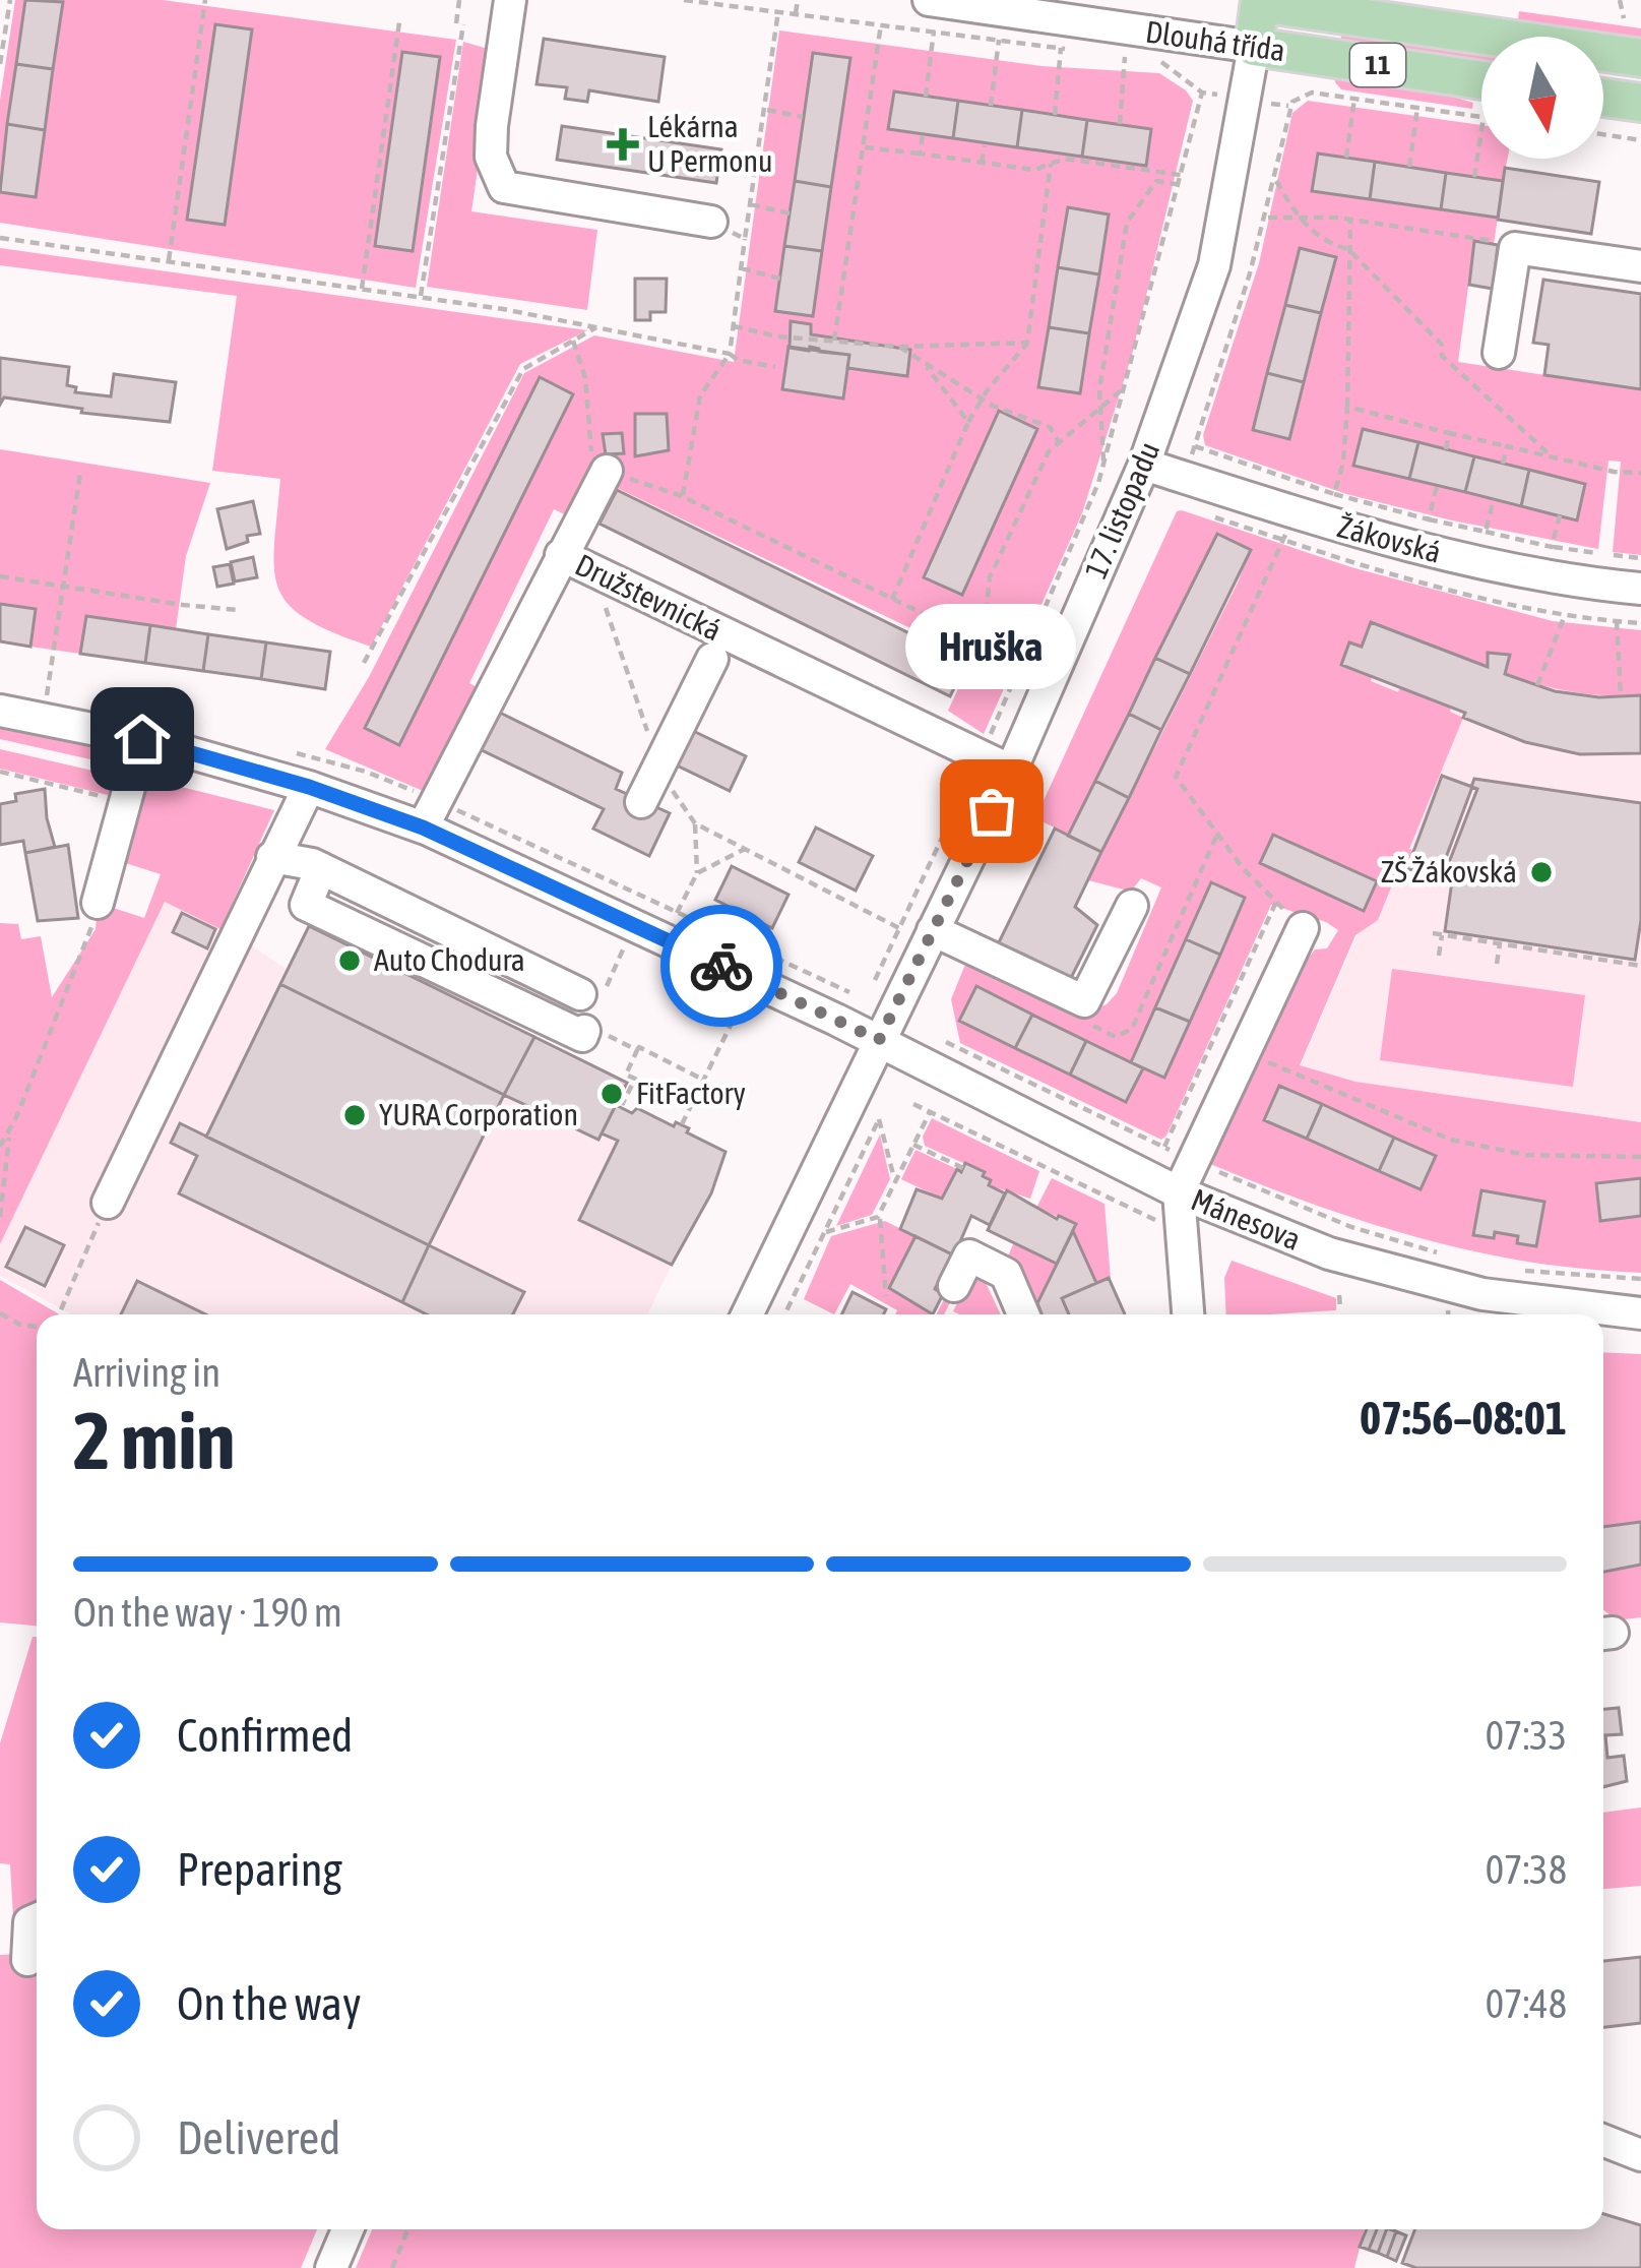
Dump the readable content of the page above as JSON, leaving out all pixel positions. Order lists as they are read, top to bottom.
{
  "streets": {
    "main road": ["Dlouhá třída", "11", "17. listopadu"],
    "street": ["Žákovská", "Družstevnická", "Mánesova"]
  },
  "crossings": [
    ["Dlouhá třída", "17. listopadu"],
    ["17. listopadu", "Žákovská"],
    ["17. listopadu", "Družstevnická"],
    ["17. listopadu", "Mánesova"],
    ["Družstevnická", "Mánesova"]
  ],
  "places": {
    "health": ["Lékárna U Permonu"],
    "other": [
      "Hruška",
      "ZŠ Žákovská",
      "Auto Chodura",
      "FitFactory",
      "YURA Corporation"
    ]
  },
  "north": "bottom",
  "page": {
    "bubble": "Hruška",
    "heading": ["2 min", "Arriving in", "07:56–08:01"],
    "bar": "On the way · 190 m",
    "list": [
      ["Confirmed", "07:33"],
      ["Preparing", "07:38"],
      ["On the way", "07:48"],
      "Delivered"
    ]
  }
}
